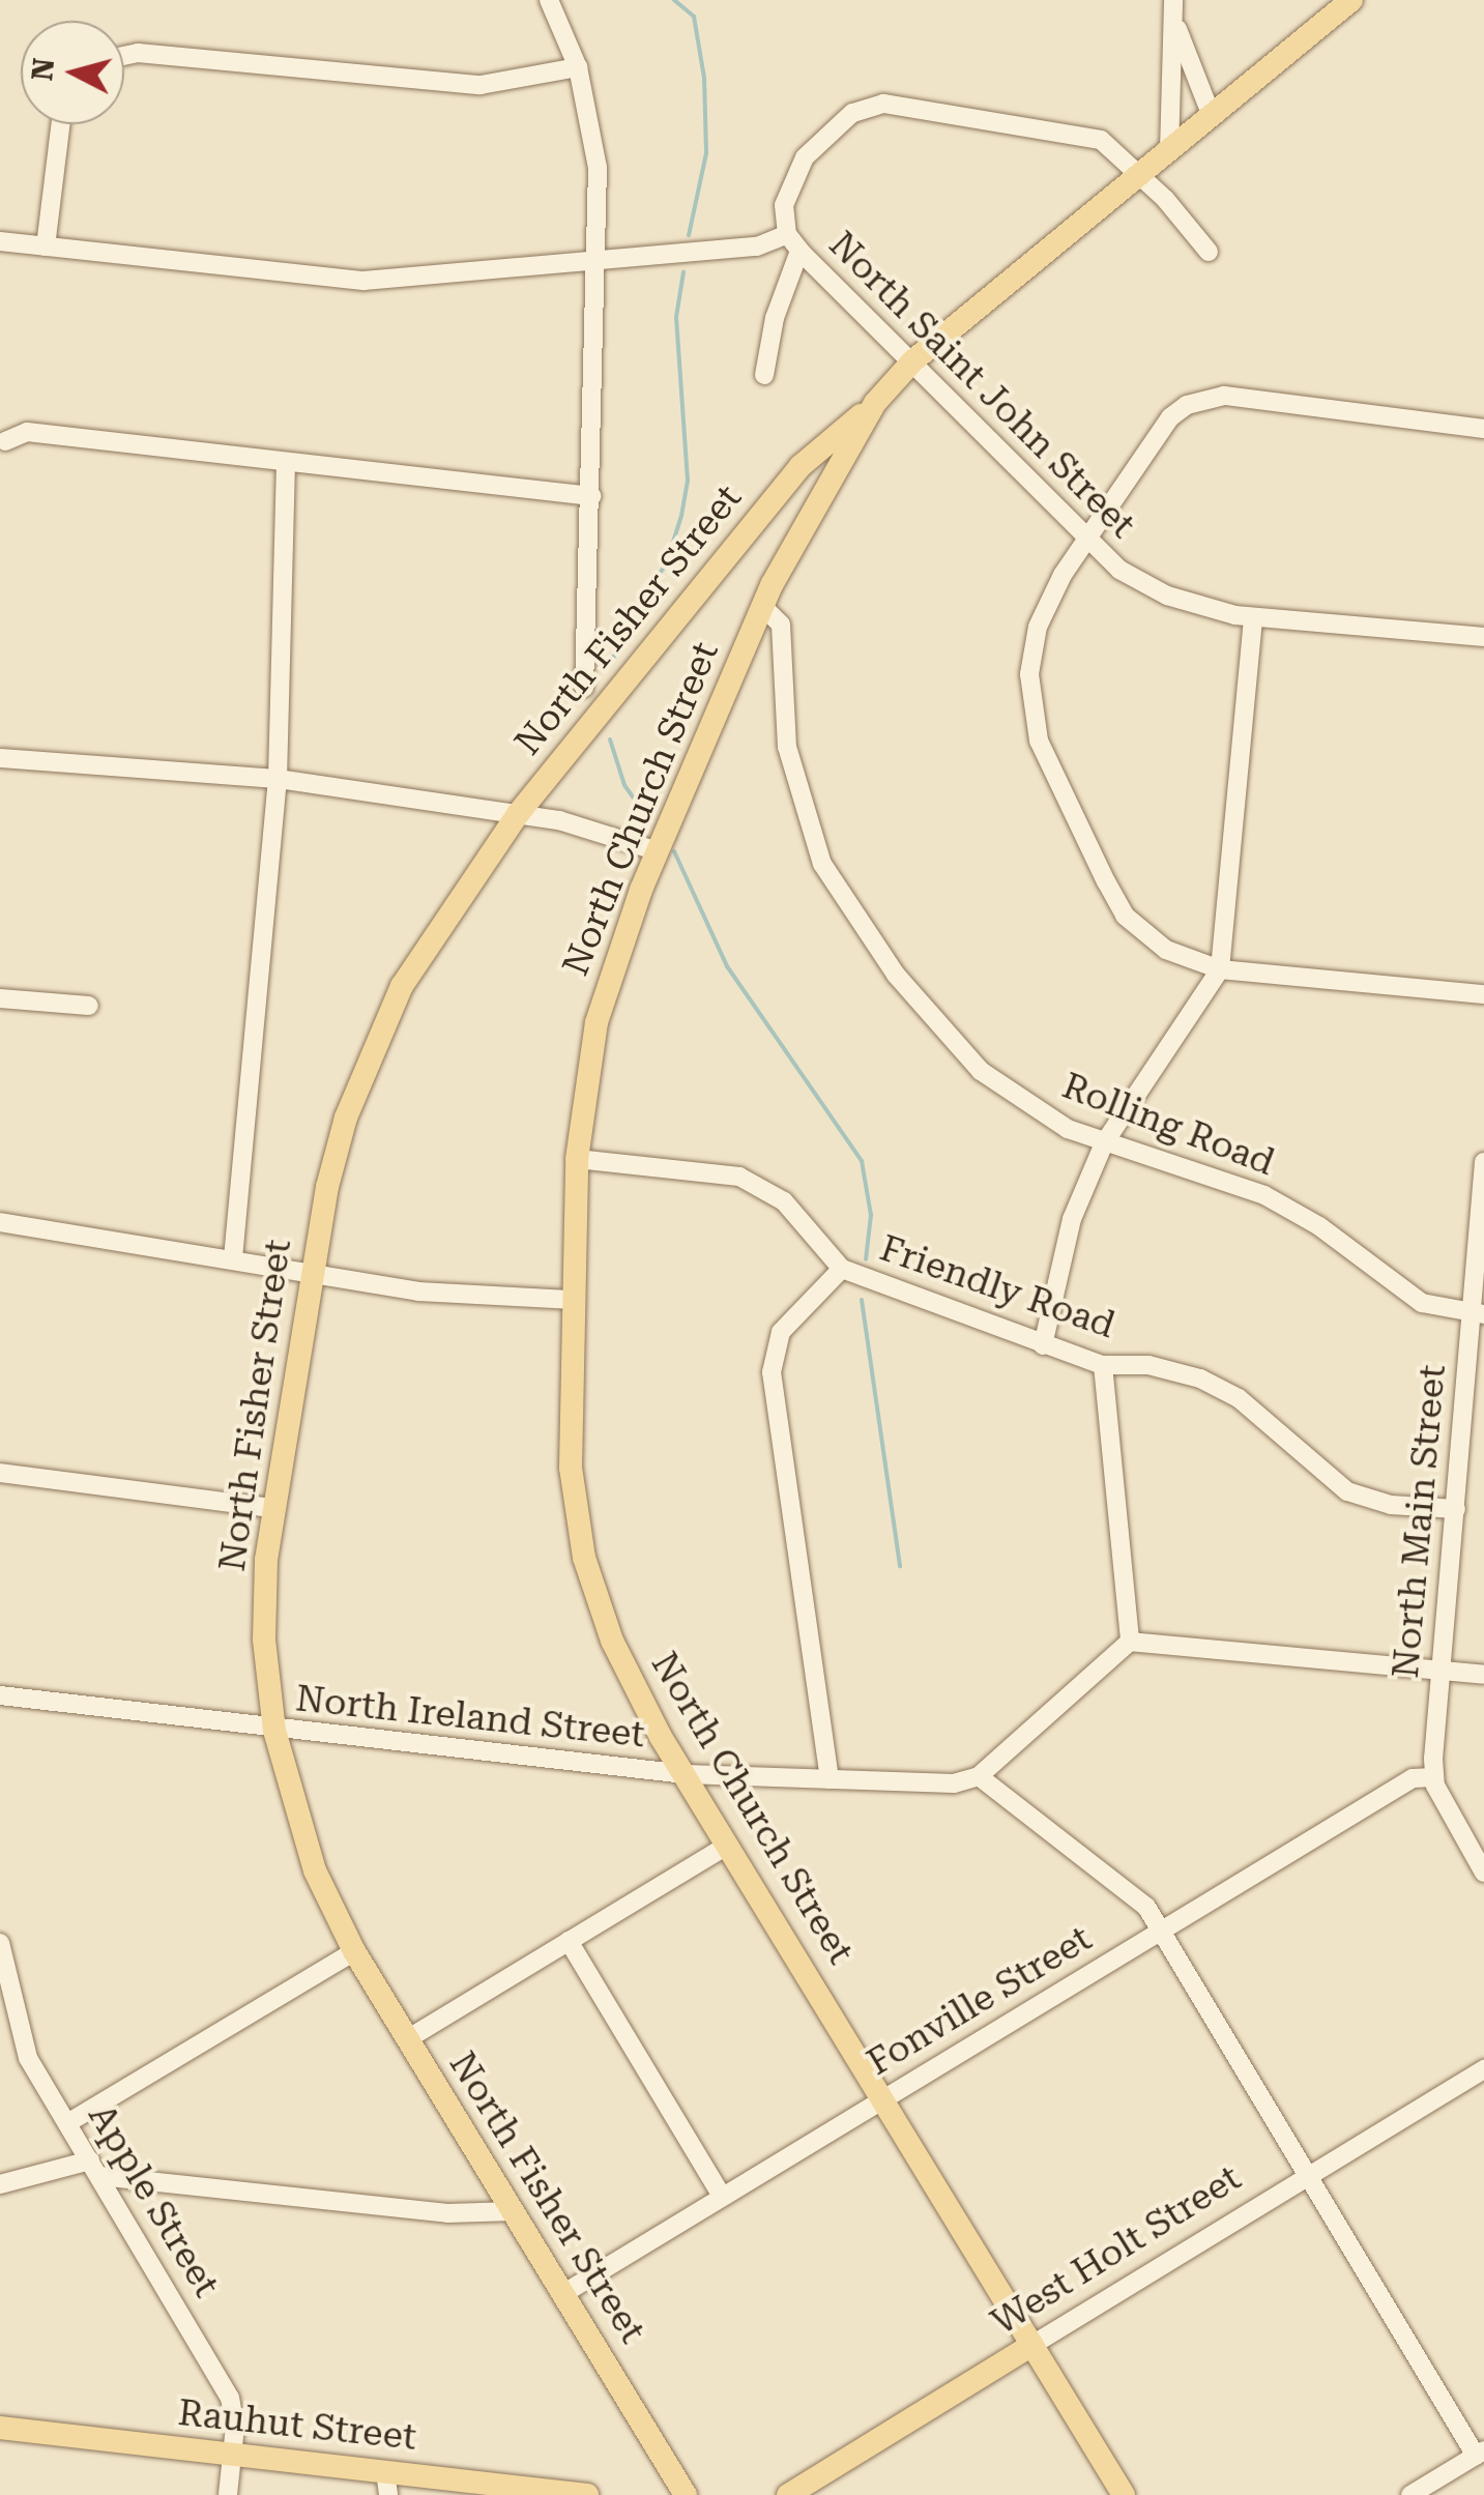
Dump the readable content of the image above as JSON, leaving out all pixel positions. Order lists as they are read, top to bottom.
{
  "streets": {
    "main road": [
      "North Fisher Street",
      "North Church Street",
      "West Holt Street",
      "Rauhut Street"
    ],
    "street": [
      "North Saint John Street",
      "Rolling Road",
      "Friendly Road",
      "North Main Street",
      "North Ireland Street",
      "Fonville Street",
      "Apple Street"
    ]
  },
  "crossings": [
    ["North Saint John Street", "North Church Street"],
    ["North Fisher Street", "North Church Street"],
    ["North Fisher Street", "North Ireland Street"],
    ["North Fisher Street", "Fonville Street"],
    ["North Church Street", "Rolling Road"],
    ["North Church Street", "Friendly Road"],
    ["North Church Street", "North Ireland Street"],
    ["North Church Street", "Fonville Street"],
    ["North Church Street", "West Holt Street"],
    ["Rolling Road", "North Main Street"],
    ["Friendly Road", "North Main Street"],
    ["North Main Street", "Fonville Street"],
    ["Apple Street", "Rauhut Street"]
  ],
  "north": "left"
}
